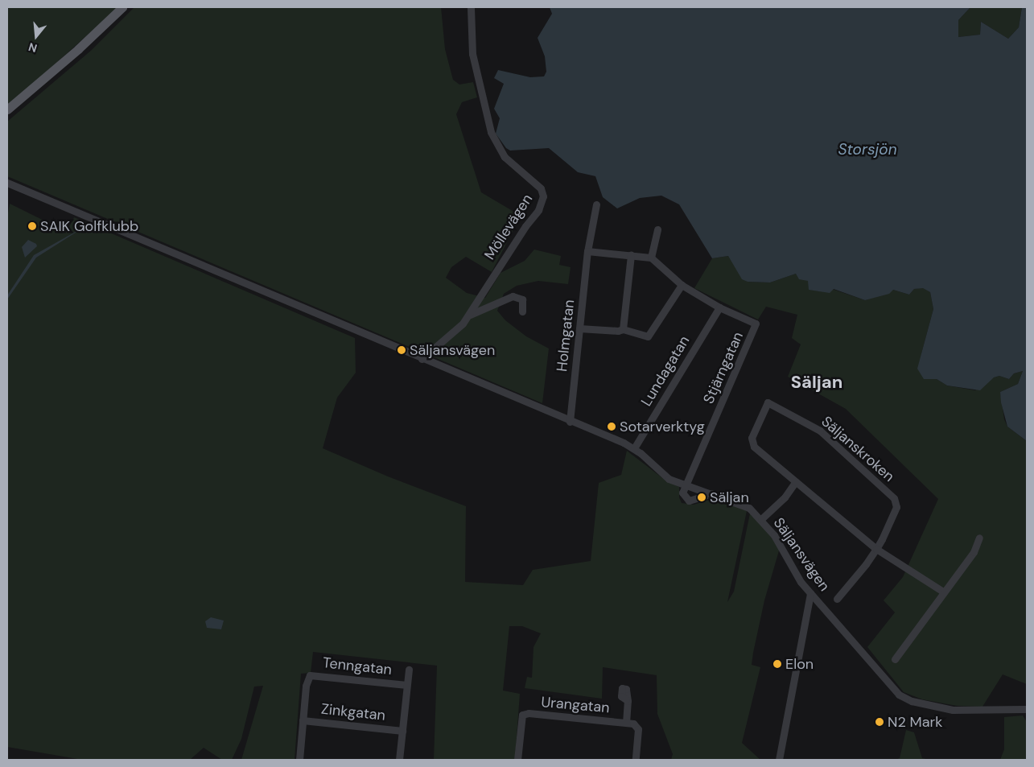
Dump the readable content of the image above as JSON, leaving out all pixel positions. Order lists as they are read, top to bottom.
{
  "streets": {
    "street": [
      "Möllevägen",
      "Holmgatan",
      "Stjärngatan",
      "Lundagatan",
      "Säljanskroken",
      "Säljansvägen",
      "Tenngatan",
      "Urangatan",
      "Zinkgatan"
    ]
  },
  "crossings": [
    ["Möllevägen", "Säljansvägen"],
    ["Holmgatan", "Säljansvägen"],
    ["Stjärngatan", "Lundagatan"],
    ["Stjärngatan", "Säljansvägen"],
    ["Lundagatan", "Säljansvägen"],
    ["Tenngatan", "Zinkgatan"]
  ],
  "districts": ["Säljan"],
  "water": ["Storsjön"],
  "places": [
    "SAIK Golfklubb",
    "Säljansvägen",
    "Sotarverktyg",
    "Säljan",
    "Elon",
    "N2 Mark"
  ],
  "north": "bottom"
}
